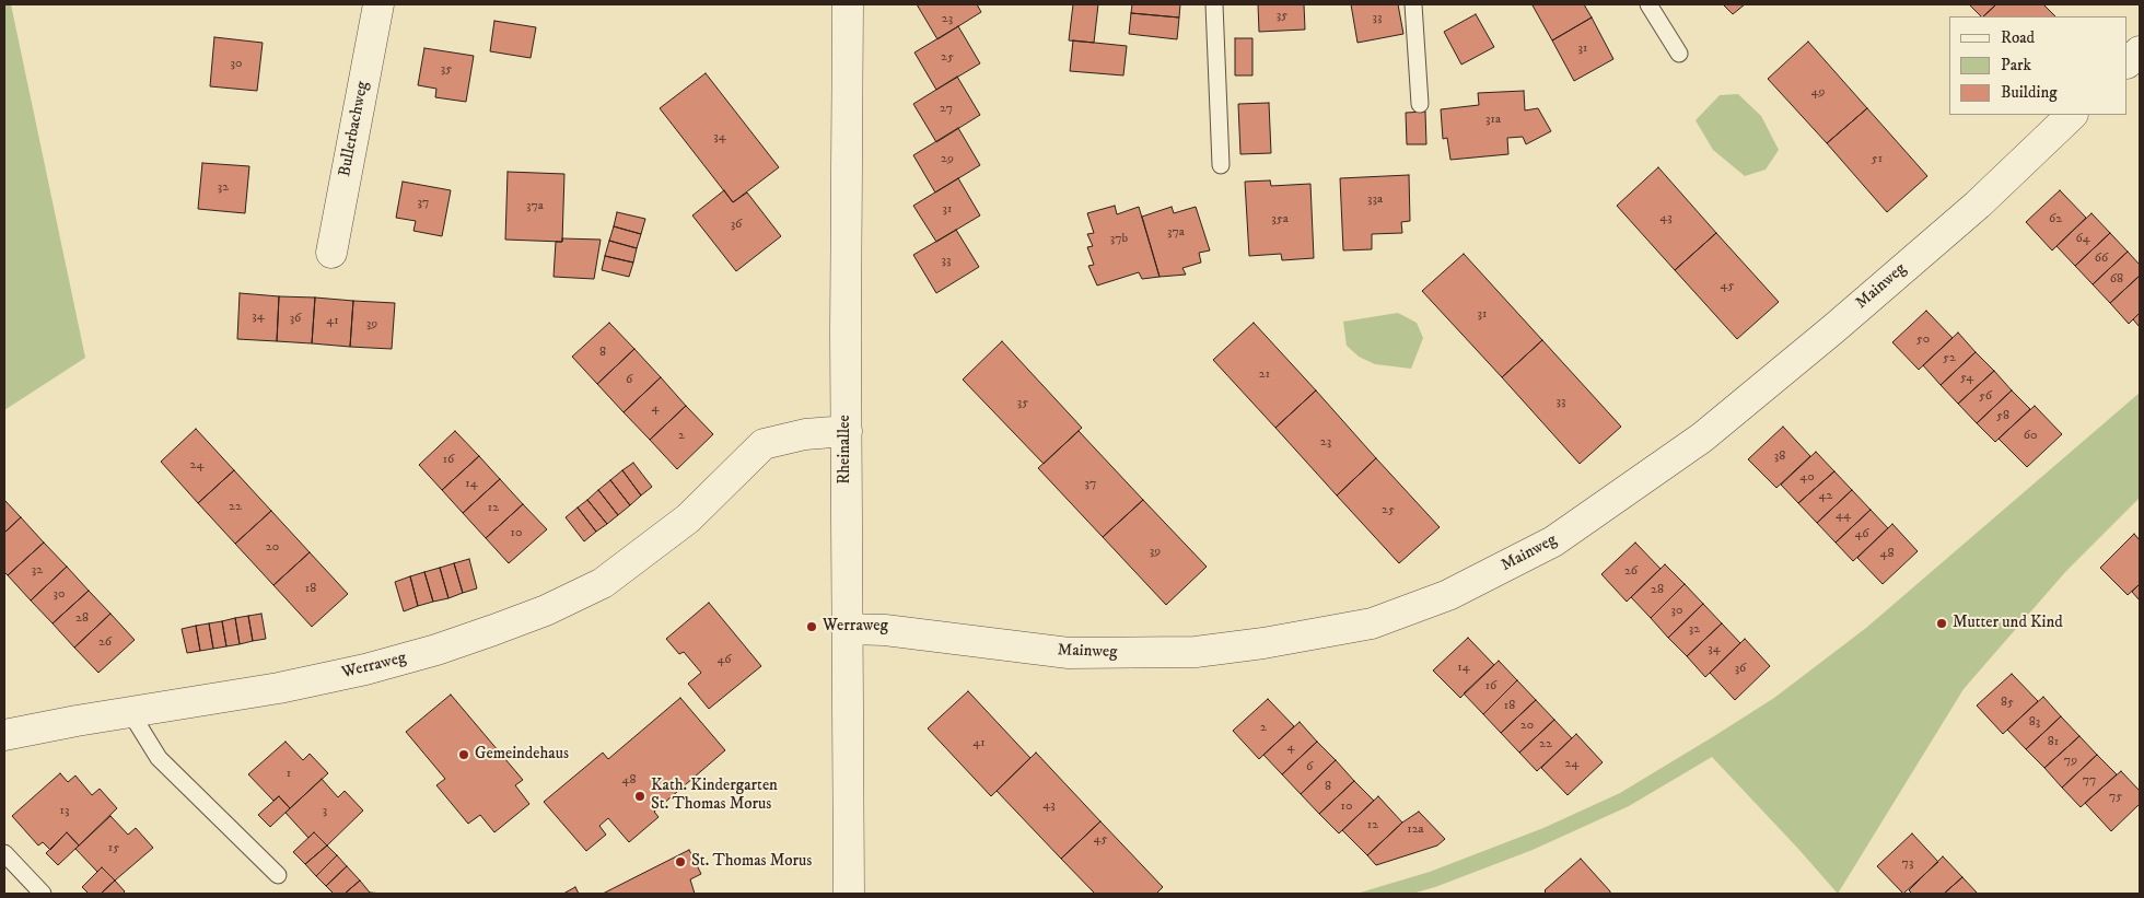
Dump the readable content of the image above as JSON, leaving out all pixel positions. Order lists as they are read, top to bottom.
{
  "streets": {
    "street": [
      "Bullerbachweg",
      "Mainweg",
      "Rheinallee",
      "Werraweg"
    ]
  },
  "crossings": [
    ["Mainweg", "Rheinallee"],
    ["Rheinallee", "Werraweg"]
  ],
  "places": [
    "Mutter und Kind",
    "Werraweg",
    "Gemeindehaus",
    "Kath. Kindergarten St. Thomas Morus",
    "St. Thomas Morus"
  ],
  "house_numbers": [
    "35",
    "33",
    "23",
    "31",
    "25",
    "30",
    "35",
    "49",
    "27",
    "31a",
    "34",
    "29",
    "51",
    "32",
    "33a",
    "37",
    "37a",
    "31",
    "43",
    "35a",
    "62",
    "36",
    "37a",
    "37b",
    "64",
    "66",
    "33",
    "68",
    "45",
    "31",
    "34",
    "36",
    "41",
    "39",
    "50",
    "8",
    "52",
    "21",
    "54",
    "6",
    "56",
    "33",
    "35",
    "4",
    "58",
    "2",
    "60",
    "23",
    "38",
    "16",
    "24",
    "40",
    "14",
    "37",
    "42",
    "22",
    "12",
    "25",
    "44",
    "10",
    "46",
    "20",
    "39",
    "48",
    "32",
    "26",
    "18",
    "28",
    "30",
    "30",
    "28",
    "32",
    "26",
    "34",
    "46",
    "14",
    "36",
    "16",
    "85",
    "18",
    "83",
    "20",
    "2",
    "81",
    "41",
    "22",
    "4",
    "79",
    "24",
    "6",
    "1",
    "48",
    "77",
    "8",
    "75",
    "43",
    "10",
    "13",
    "3",
    "12",
    "12a",
    "45",
    "15",
    "73"
  ],
  "legend": ["Road", "Park", "Building"]
}
